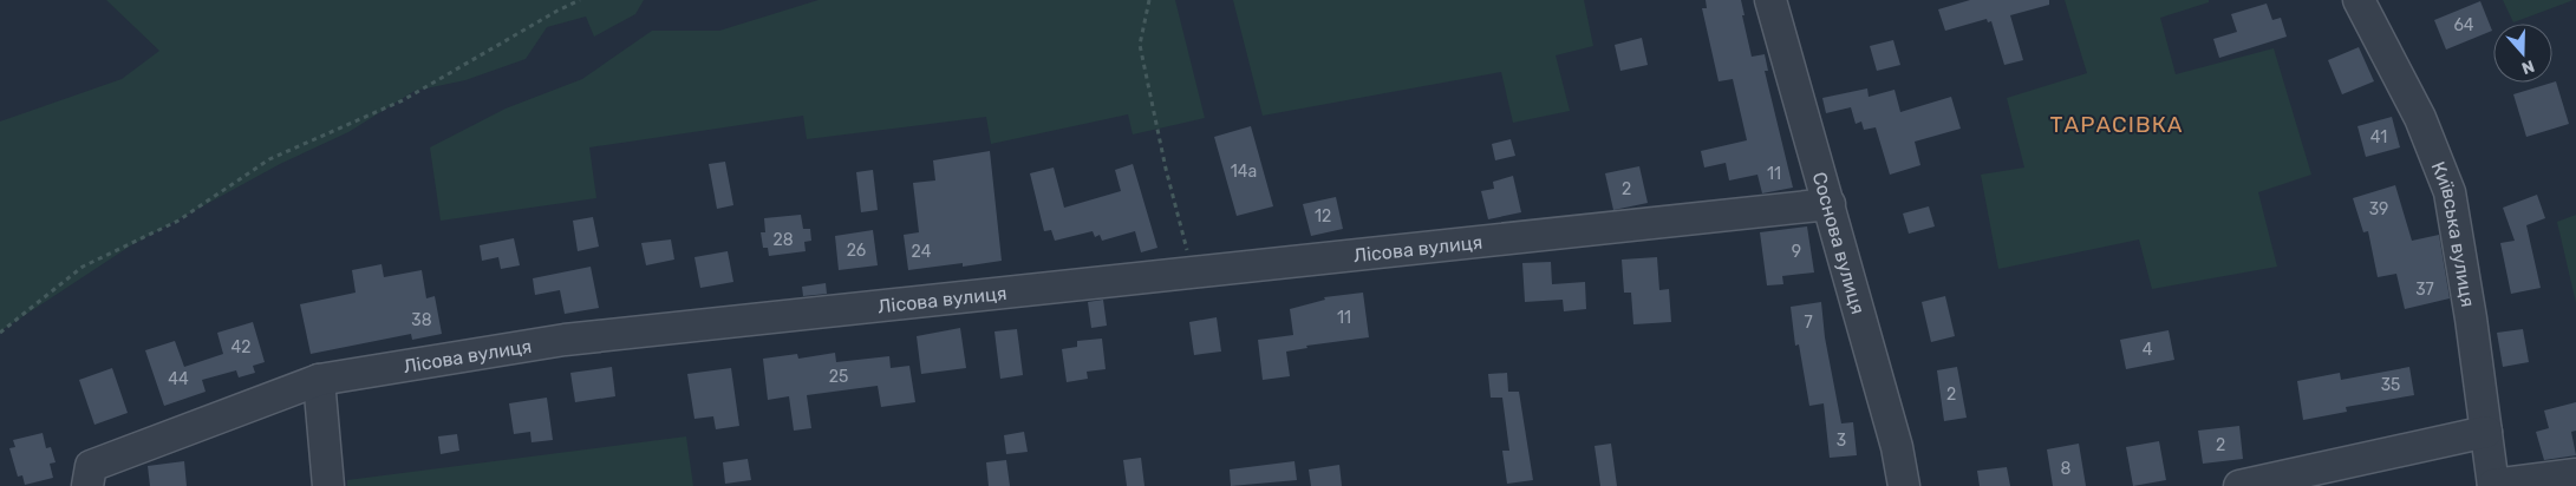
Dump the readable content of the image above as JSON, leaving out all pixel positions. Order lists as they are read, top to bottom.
{
  "streets": {
    "street": ["Київська вулиця", "Соснова вулиця", "Лісова вулиця"]
  },
  "crossings": [
    ["Соснова вулиця", "Лісова вулиця"]
  ],
  "districts": ["ТАРАСІВКА"],
  "house_numbers": [
    "64",
    "41",
    "14а",
    "11",
    "2",
    "39",
    "12",
    "28",
    "26",
    "24",
    "9",
    "37",
    "11",
    "38",
    "7",
    "42",
    "4",
    "25",
    "44",
    "35",
    "2",
    "3",
    "2",
    "8"
  ],
  "north": "bottom"
}
